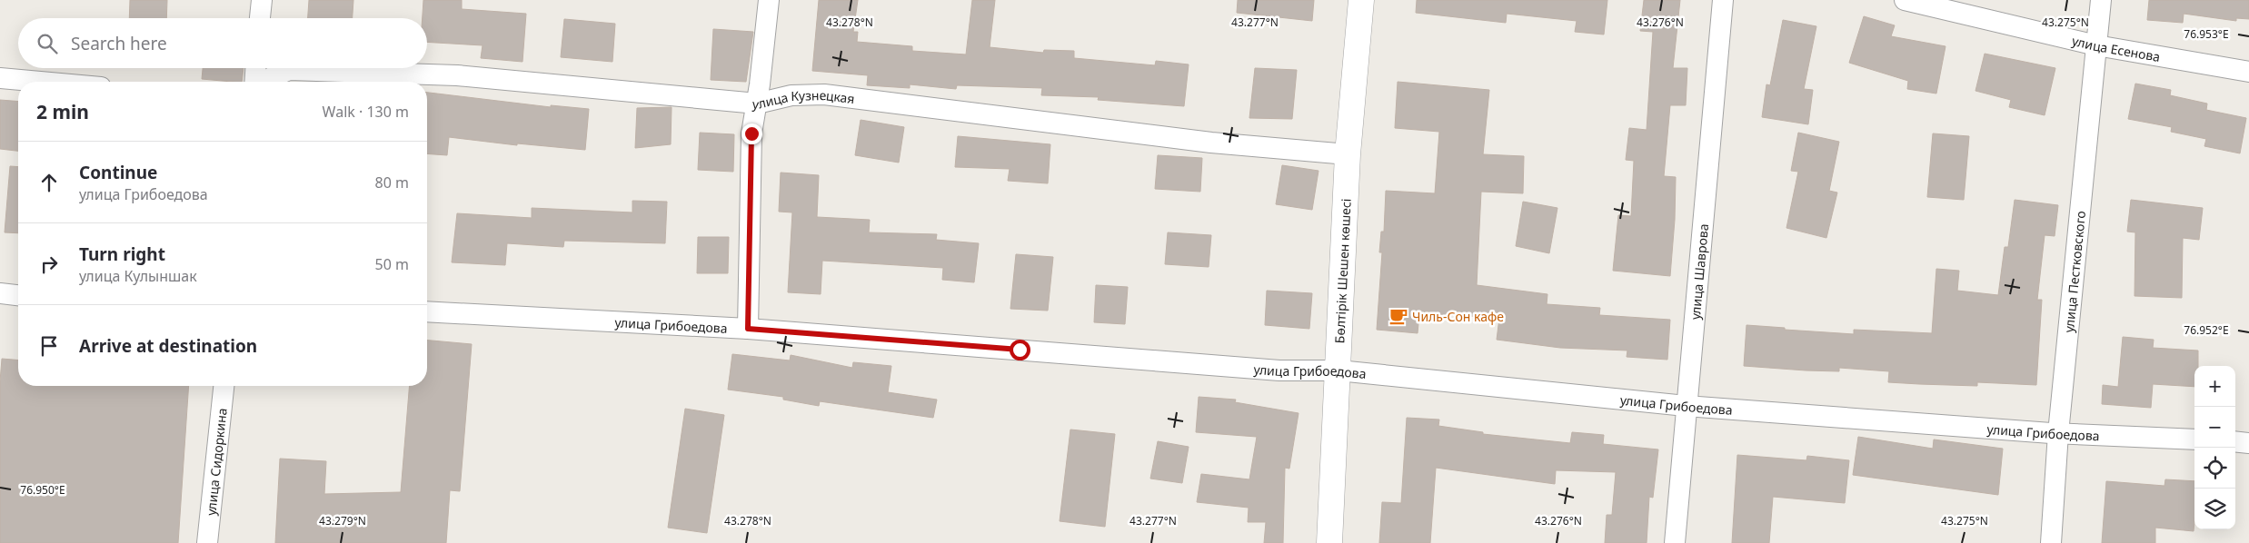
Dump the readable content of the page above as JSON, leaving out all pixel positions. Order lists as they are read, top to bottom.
{
  "streets": {
    "street": [
      "улица Есенова",
      "улица Кузнецкая",
      "Бөлтірік Шешен көшесі",
      "улица Шаврова",
      "улица Пестковского",
      "улица Грибоедова",
      "улица Сидоркина"
    ]
  },
  "crossings": [
    ["улица Есенова", "улица Пестковского"],
    ["улица Кузнецкая", "Бөлтірік Шешен көшесі"],
    ["Бөлтірік Шешен көшесі", "улица Грибоедова"],
    ["улица Шаврова", "улица Грибоедова"],
    ["улица Пестковского", "улица Грибоедова"]
  ],
  "places": {
    "cafe": ["Чиль-Сон кафе"]
  },
  "page": {
    "search": "Search here",
    "heading": ["2 min", "Walk · 130 m"],
    "list": [
      ["Continue", "улица Грибоедова", "80 m"],
      ["Turn right", "улица Кулыншак", "50 m"],
      "Arrive at destination"
    ],
    "map_buttons": ["+", "−"]
  },
  "coordinates": [
    "43.278°N",
    "43.277°N",
    "43.276°N",
    "43.275°N",
    "76.953°E",
    "76.952°E",
    "76.950°E",
    "43.279°N"
  ]
}
